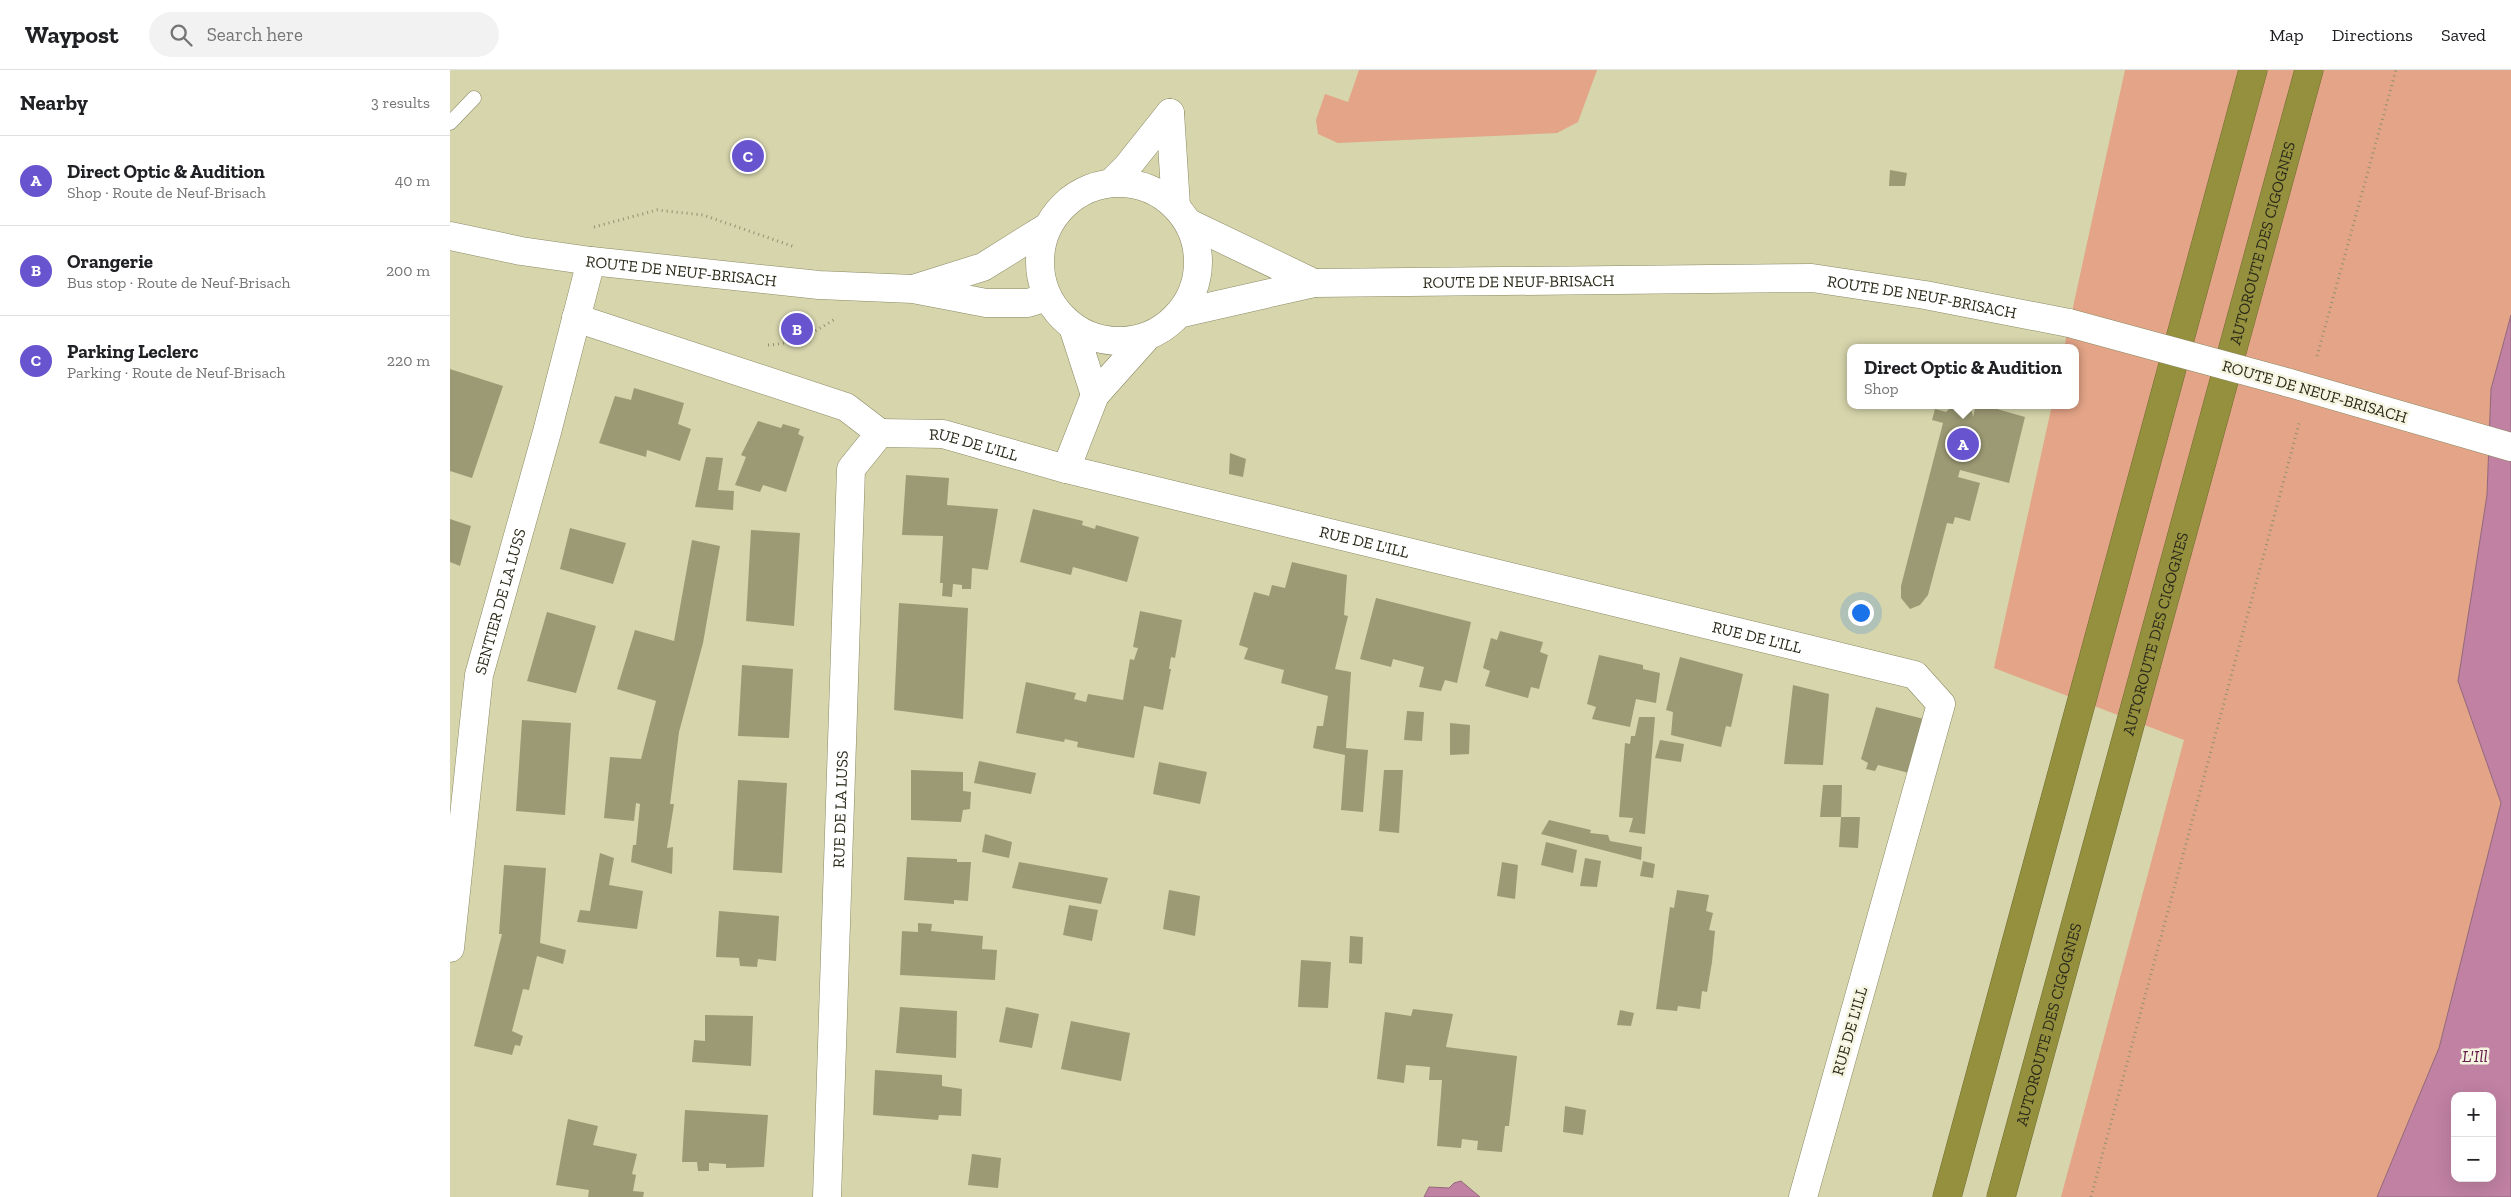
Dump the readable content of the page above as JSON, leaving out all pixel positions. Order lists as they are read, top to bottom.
{
  "streets": {
    "highway": ["AUTOROUTE DES CIGOGNES"],
    "street": [
      "ROUTE DE NEUF-BRISACH",
      "RUE DE L'ILL",
      "SENTIER DE LA LUSS",
      "RUE DE LA LUSS"
    ]
  },
  "crossings": [
    ["ROUTE DE NEUF-BRISACH", "SENTIER DE LA LUSS"],
    ["RUE DE L'ILL", "RUE DE LA LUSS"]
  ],
  "water": ["L'Ill"],
  "page": {
    "header": "Waypost",
    "search": "Search here",
    "nav": ["Map", "Directions", "Saved"],
    "heading": ["Nearby", "3 results"],
    "list": [
      {
        "mark": "A",
        "name": "Direct Optic & Audition",
        "note": "Shop · Route de Neuf-Brisach",
        "value": "40 m"
      },
      {
        "mark": "B",
        "name": "Orangerie",
        "note": "Bus stop · Route de Neuf-Brisach",
        "value": "200 m"
      },
      {
        "mark": "C",
        "name": "Parking Leclerc",
        "note": "Parking · Route de Neuf-Brisach",
        "value": "220 m"
      }
    ],
    "pins": ["C", "B", "A"],
    "popup": ["Direct Optic & Audition", "Shop"],
    "map_buttons": ["+", "−"]
  }
}
